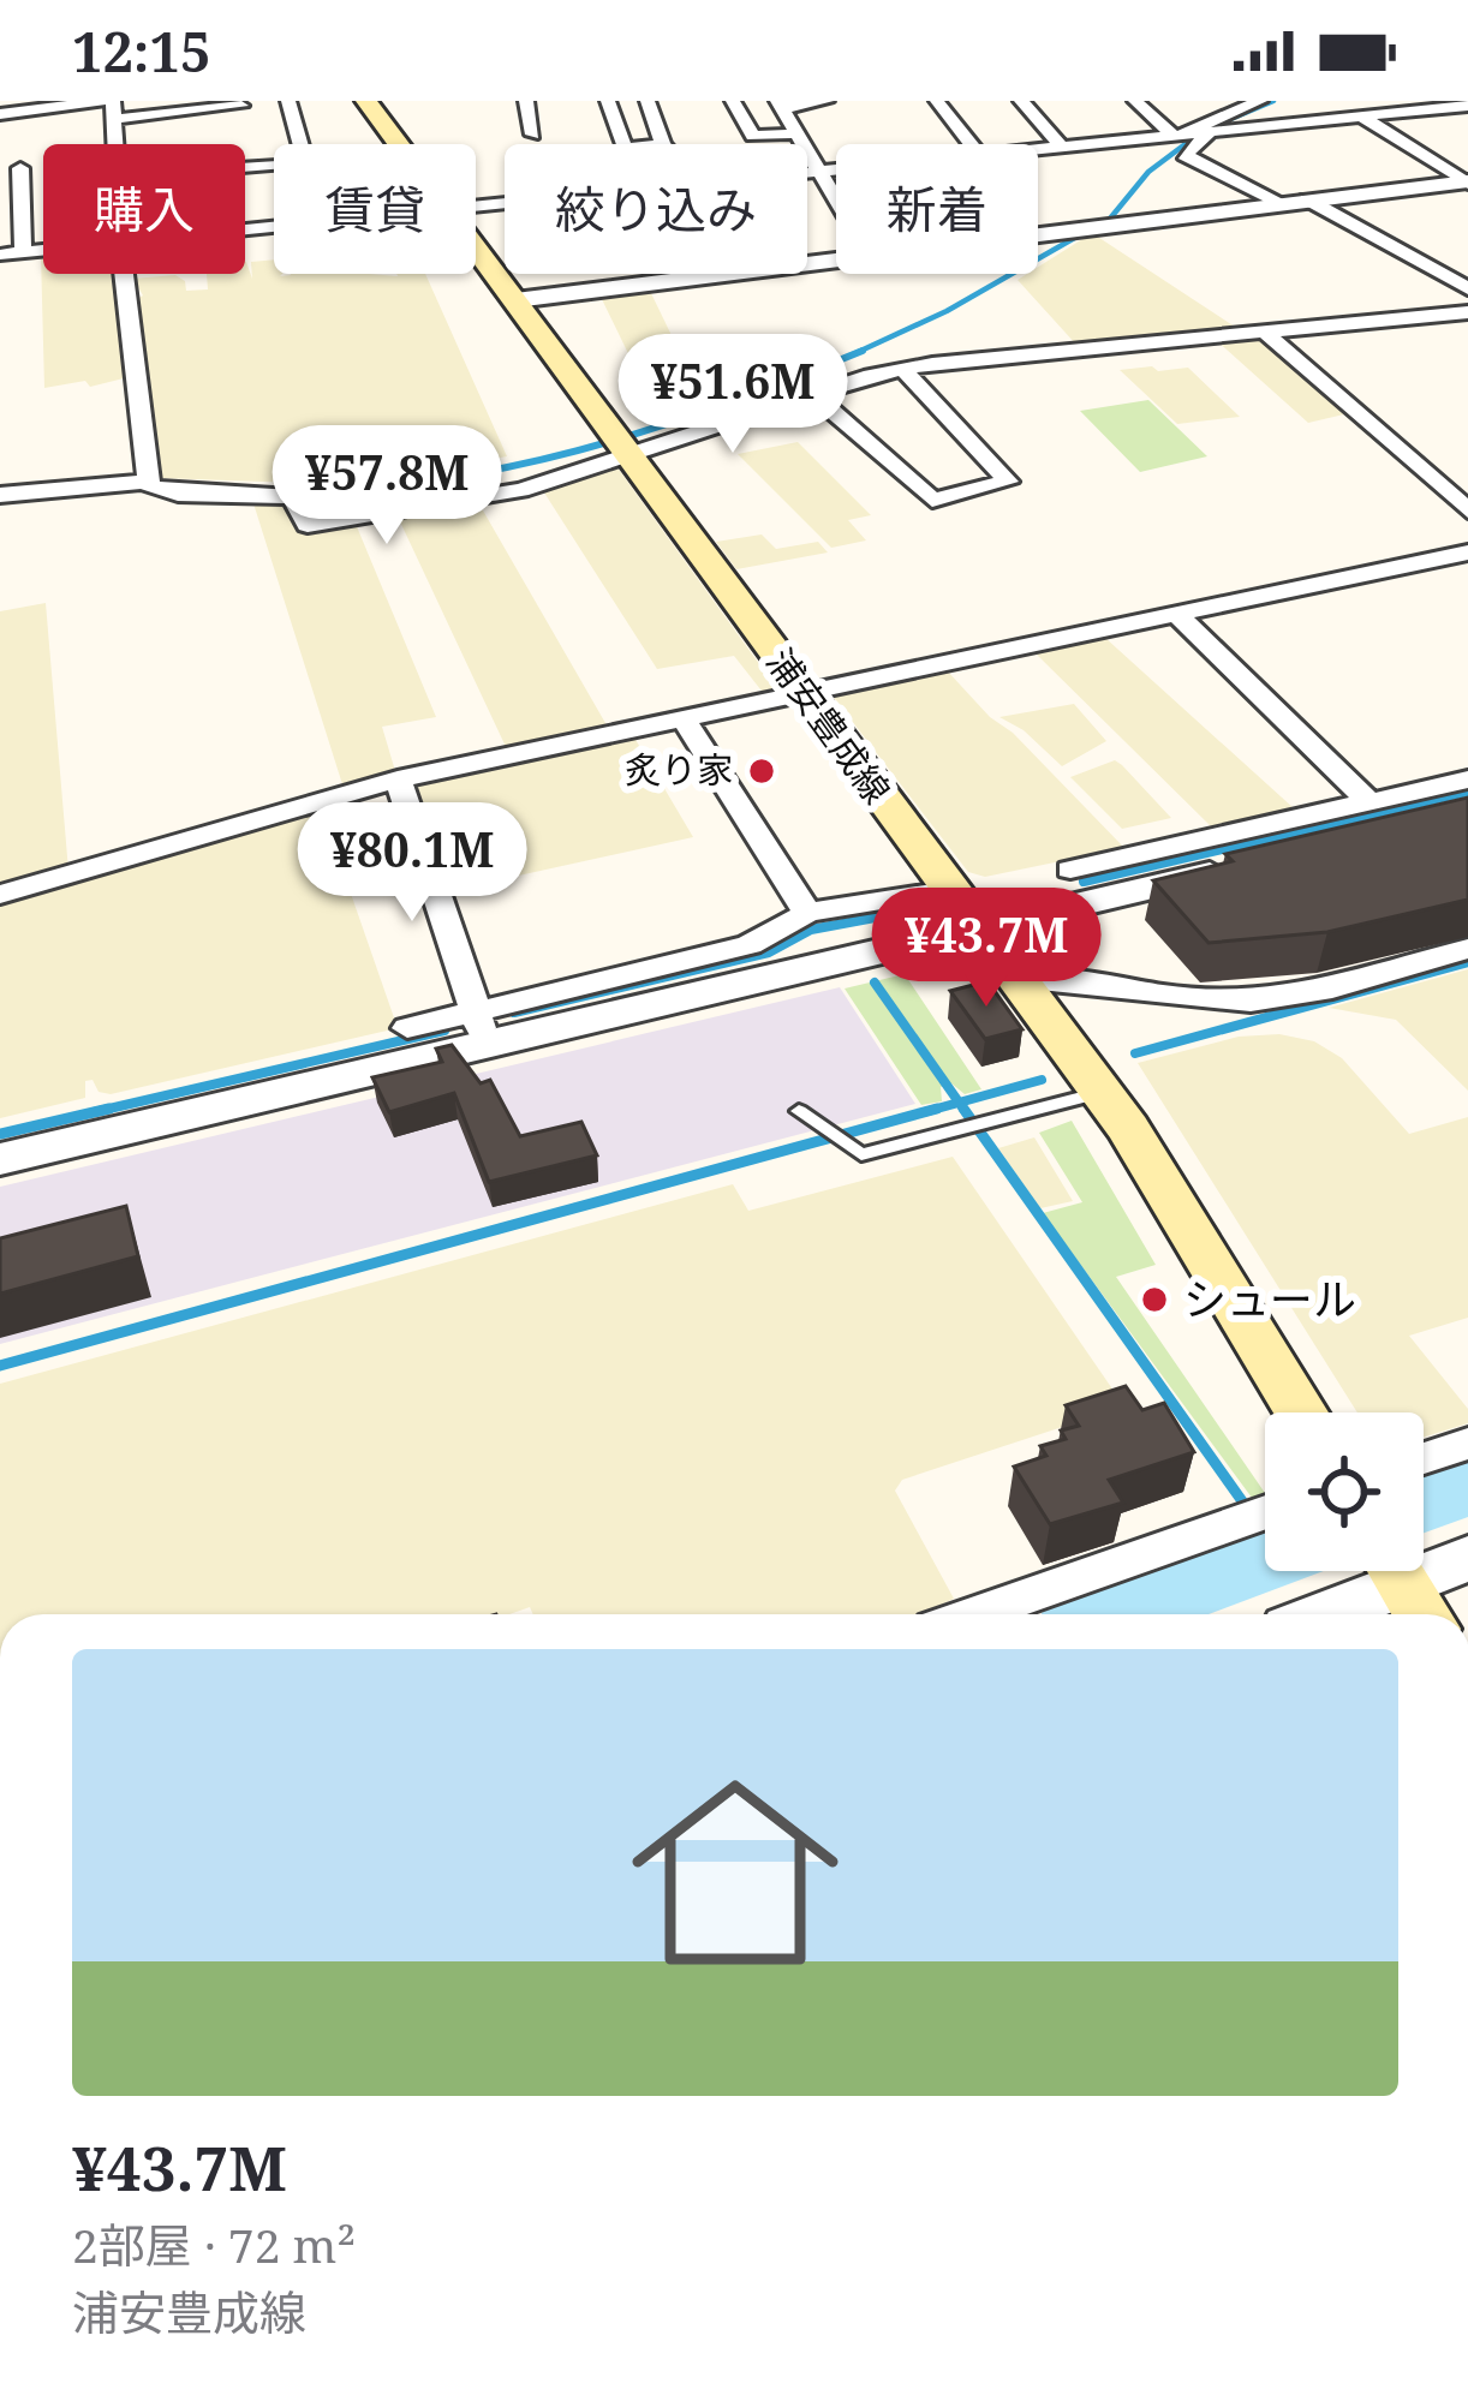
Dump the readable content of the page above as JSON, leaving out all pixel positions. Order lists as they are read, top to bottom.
{
  "streets": {
    "main road": ["浦安豊成線"]
  },
  "places": ["炙り家", "シュール"],
  "page": {
    "status": "12:15",
    "chip": [
      "購入",
      "賃貸",
      "絞り込み",
      "新着"
    ],
    "price": [
      "¥51.6M",
      "¥57.8M",
      "¥80.1M",
      "¥43.7M"
    ],
    "list": [
      {
        "name": "¥43.7M",
        "note": "2部屋 · 72 m² · 浦安豊成線"
      }
    ]
  }
}
